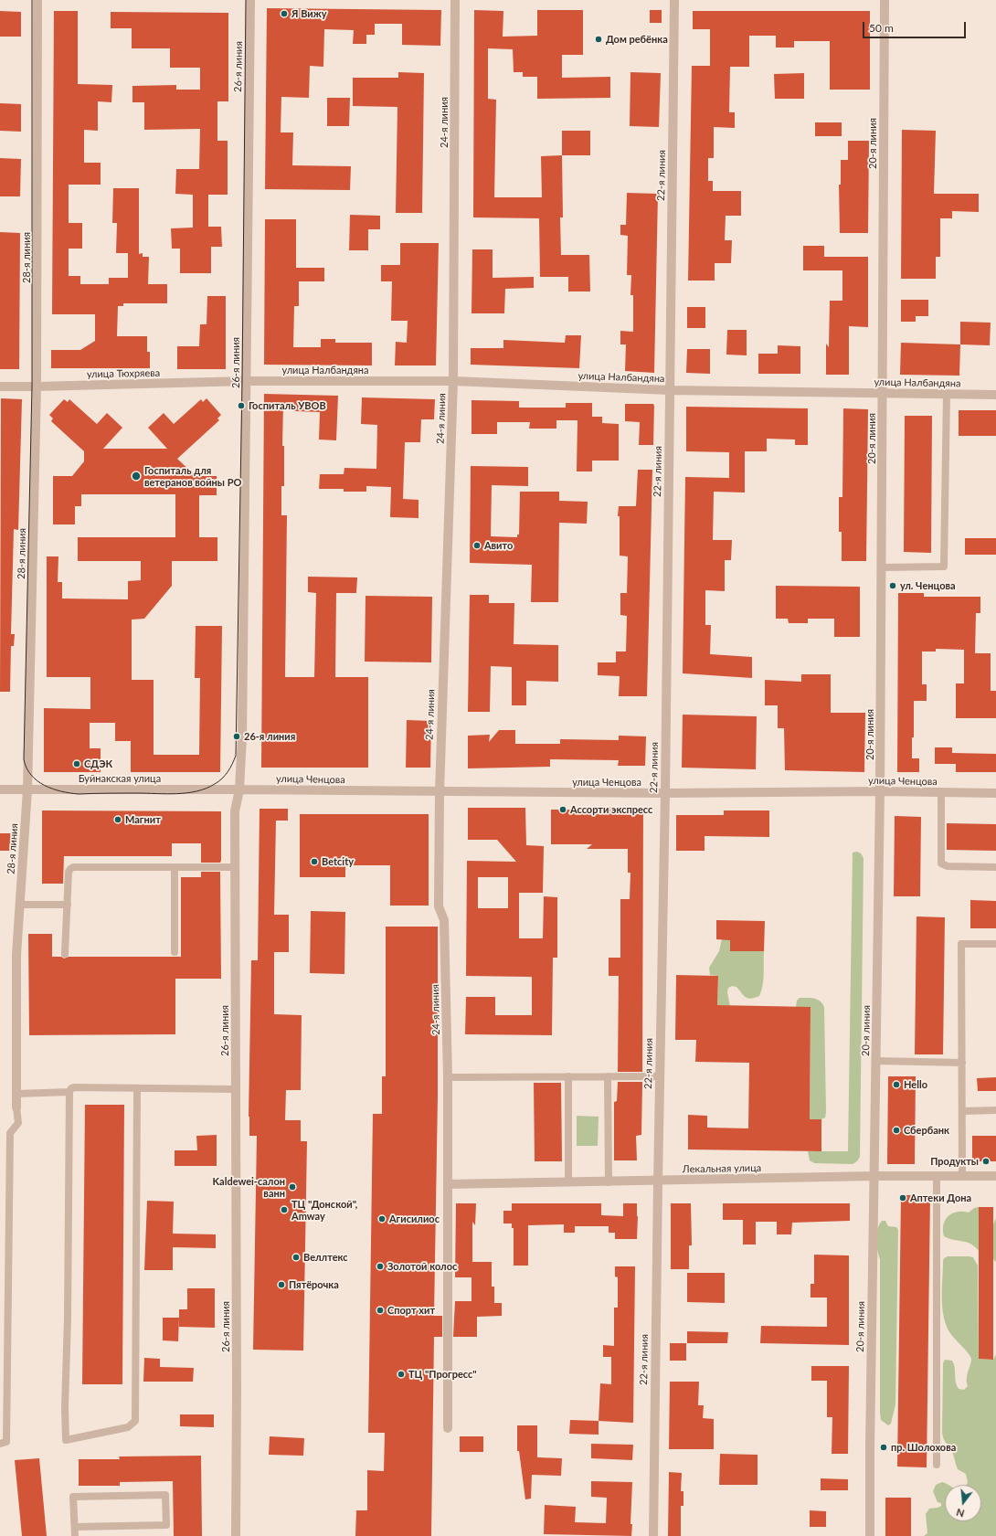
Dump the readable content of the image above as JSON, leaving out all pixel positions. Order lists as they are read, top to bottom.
{
  "streets": {
    "street": [
      "26-я линия",
      "24-я линия",
      "20-я линия",
      "22-я линия",
      "28-я линия",
      "улица Налбандяна",
      "улица Тюхряева",
      "Буйнакская улица",
      "улица Ченцова",
      "Лекальная улица"
    ]
  },
  "crossings": [
    ["26-я линия", "улица Налбандяна"],
    ["26-я линия", "улица Тюхряева"],
    ["26-я линия", "Буйнакская улица"],
    ["26-я линия", "улица Ченцова"],
    ["24-я линия", "улица Налбандяна"],
    ["24-я линия", "улица Ченцова"],
    ["24-я линия", "Лекальная улица"],
    ["20-я линия", "улица Налбандяна"],
    ["20-я линия", "улица Ченцова"],
    ["20-я линия", "Лекальная улица"],
    ["22-я линия", "улица Налбандяна"],
    ["22-я линия", "улица Ченцова"],
    ["22-я линия", "Лекальная улица"],
    ["28-я линия", "улица Тюхряева"],
    ["28-я линия", "Буйнакская улица"],
    ["улица Налбандяна", "улица Тюхряева"],
    ["Буйнакская улица", "улица Ченцова"]
  ],
  "places": [
    "Я Вижу",
    "Дом ребёнка",
    "Госпиталь УВОВ",
    "Госпиталь для ветеранов войны РО",
    "Авито",
    "ул. Ченцова",
    "26-я линия",
    "СДЭК",
    "Ассорти экспресс",
    "Магнит",
    "Betcity",
    "Hello",
    "Сбербанк",
    "Продукты",
    "Kaldewei-салон ванн",
    "Аптеки Дона",
    "ТЦ \"Донской\", Amway",
    "Агисилиос",
    "Веллтекс",
    "Золотой колос",
    "Пятёрочка",
    "Спорт хит",
    "ТЦ \"Прогресс\"",
    "пр. Шолохова"
  ],
  "scale_bar": "50 m",
  "north": "bottom"
}
